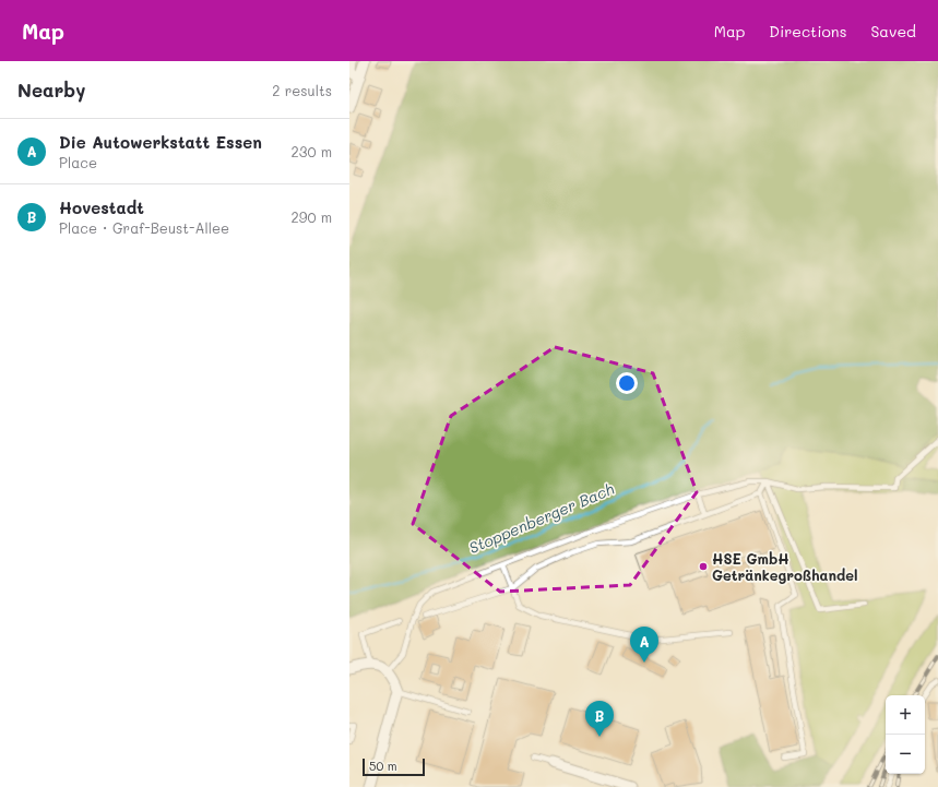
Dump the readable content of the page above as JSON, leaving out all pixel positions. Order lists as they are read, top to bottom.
{
  "water": ["Stoppenberger Bach"],
  "places": ["HSE GmbH Getränkegroßhandel"],
  "scale_bar": "50 m",
  "page": {
    "header": "Map",
    "nav": ["Map", "Directions", "Saved"],
    "heading": ["Nearby", "2 results"],
    "list": [
      {
        "mark": "A",
        "name": "Die Autowerkstatt Essen",
        "note": "Place",
        "value": "230 m"
      },
      {
        "mark": "B",
        "name": "Hovestadt",
        "note": "Place · Graf-Beust-Allee",
        "value": "290 m"
      }
    ],
    "pins": ["A", "B"],
    "map_buttons": ["+", "−"],
    "scale": "50 m"
  }
}
